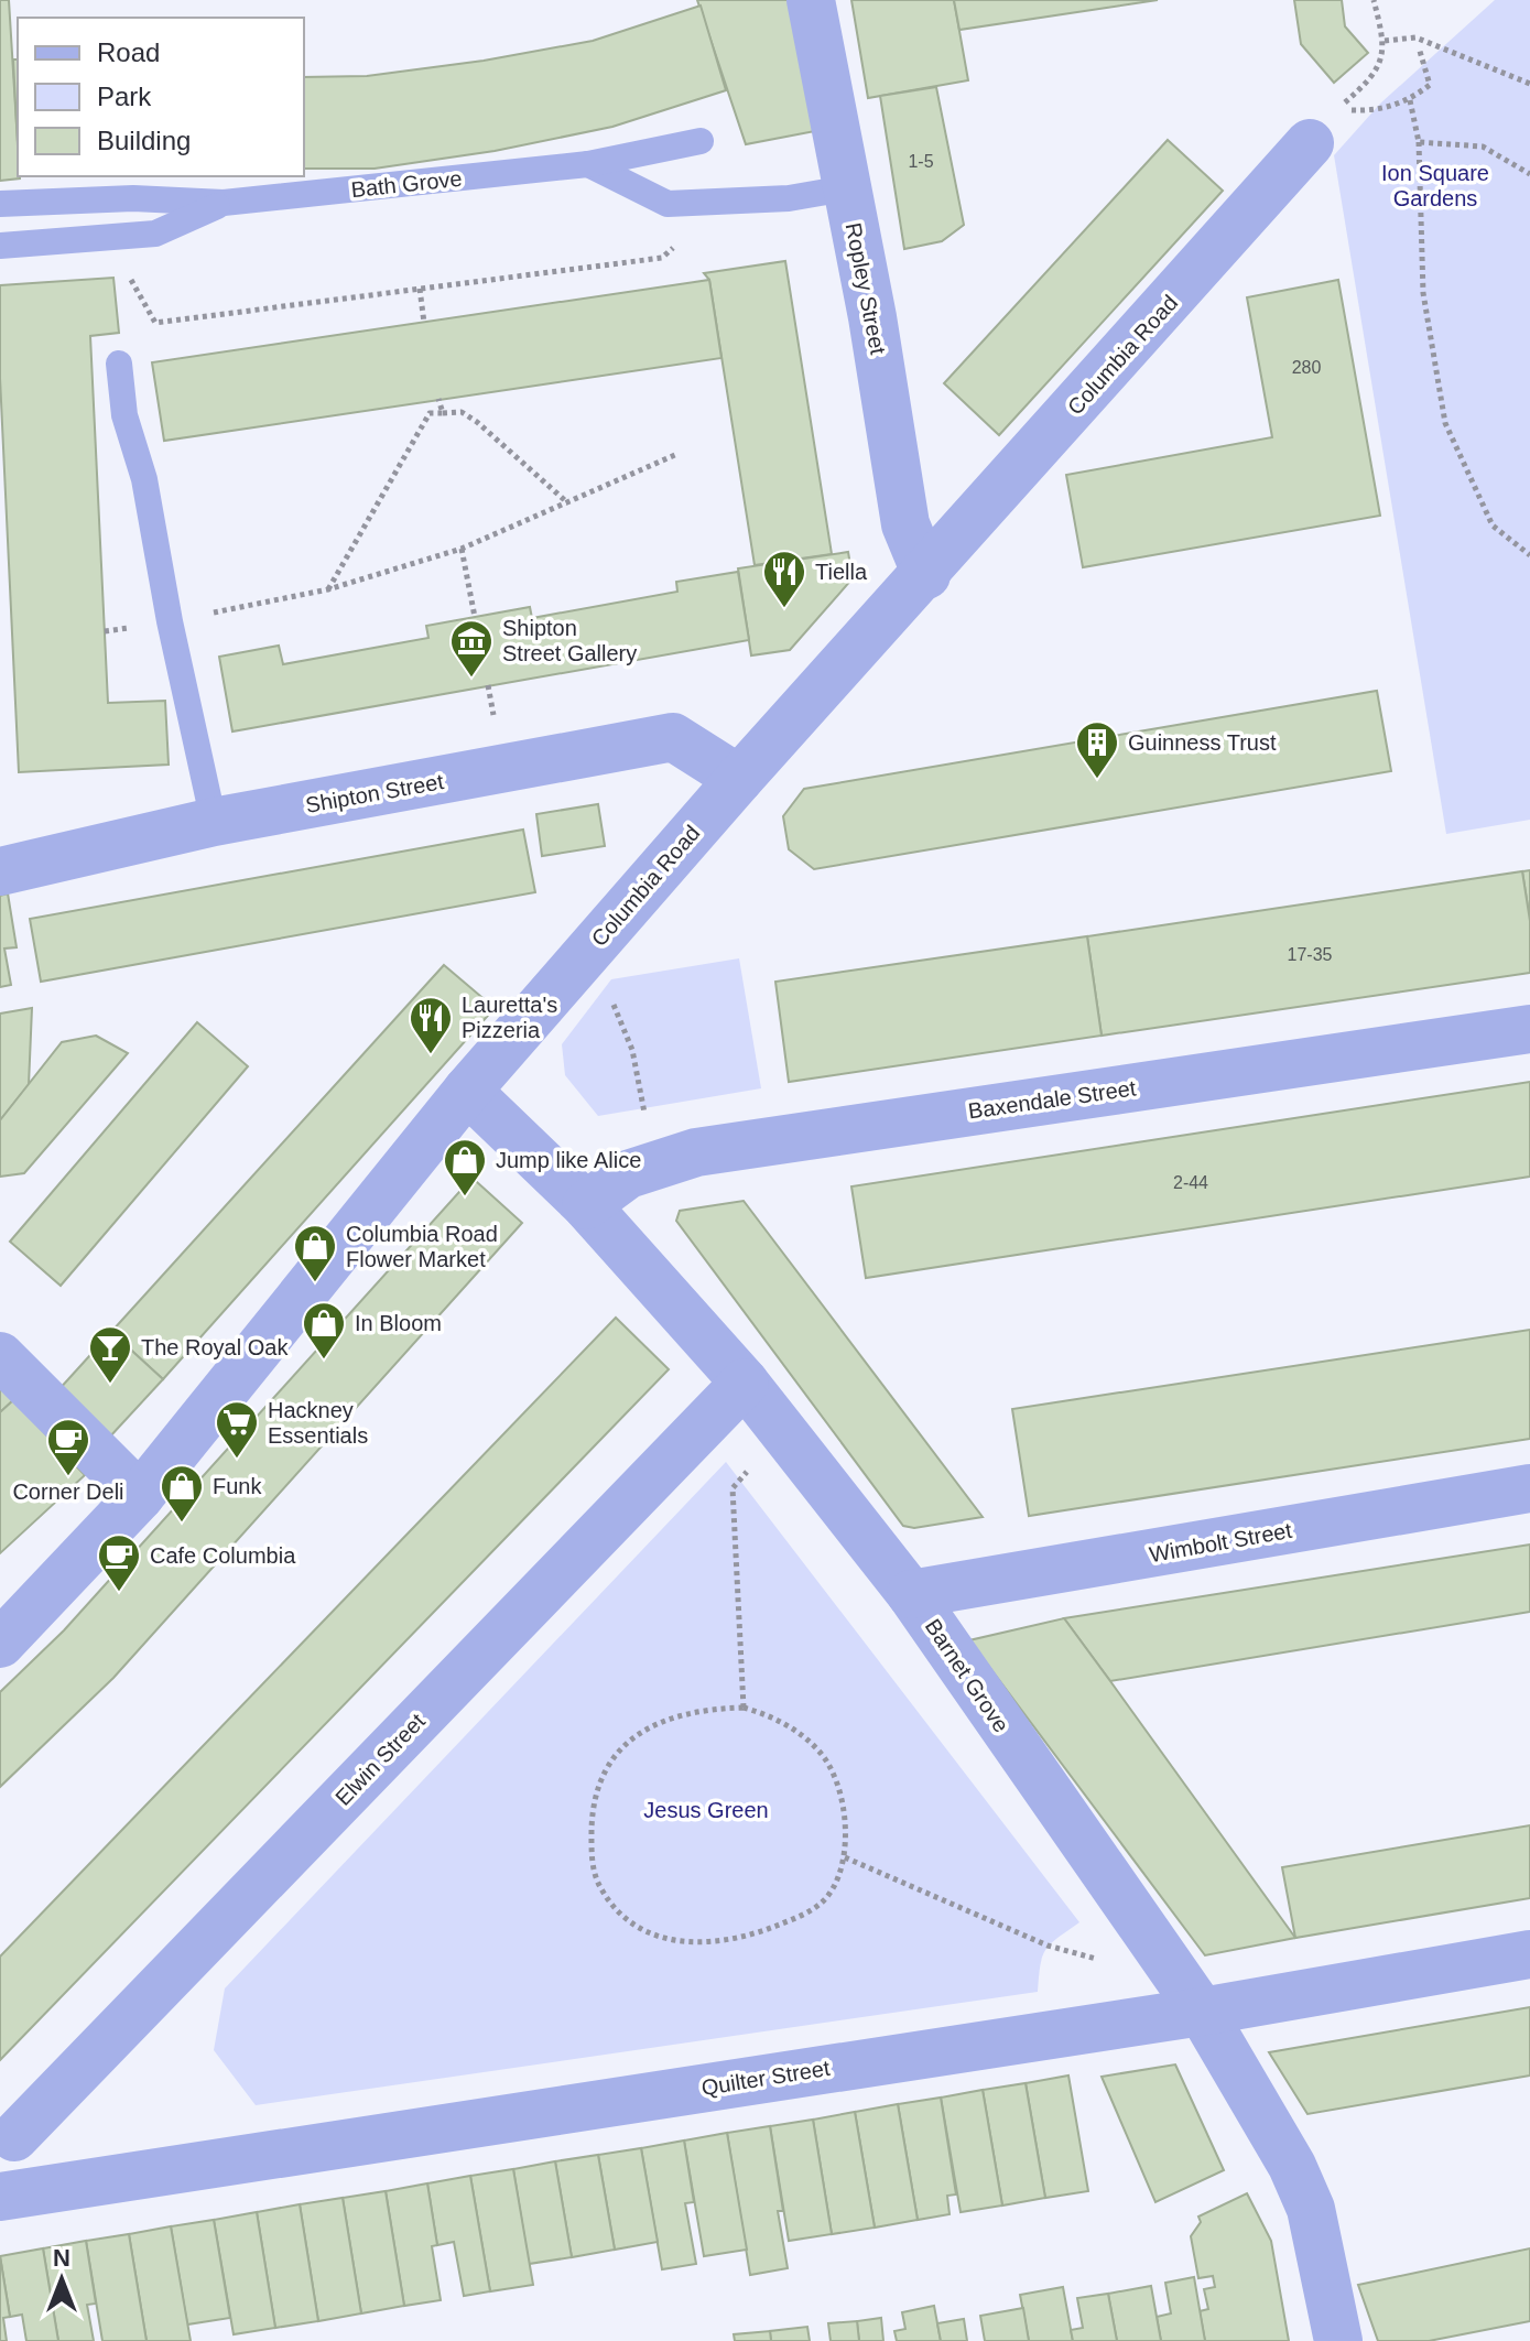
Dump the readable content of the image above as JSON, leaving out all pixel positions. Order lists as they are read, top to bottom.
{
  "streets": {
    "street": [
      "Ropley Street",
      "Columbia Road",
      "Shipton Street",
      "Baxendale Street",
      "Wimbolt Street",
      "Barnet Grove",
      "Elwin Street",
      "Quilter Street"
    ],
    "lane": ["Bath Grove"]
  },
  "crossings": [
    ["Ropley Street", "Columbia Road"],
    ["Columbia Road", "Shipton Street"],
    ["Columbia Road", "Barnet Grove"],
    ["Baxendale Street", "Barnet Grove"],
    ["Wimbolt Street", "Barnet Grove"],
    ["Barnet Grove", "Elwin Street"],
    ["Barnet Grove", "Quilter Street"]
  ],
  "parks": ["Ion Square Gardens", "Jesus Green"],
  "places": {
    "restaurant": ["Tiella", "Lauretta's Pizzeria"],
    "museum": ["Shipton Street Gallery"],
    "building": ["Guinness Trust"],
    "shop": [
      "Jump like Alice",
      "Columbia Road Flower Market",
      "In Bloom",
      "Funk"
    ],
    "bar": ["The Royal Oak"],
    "supermarket": ["Hackney Essentials"],
    "cafe": ["Corner Deli", "Cafe Columbia"]
  },
  "house_numbers": [
    "1-5",
    "280",
    "17-35",
    "2-44"
  ],
  "legend": ["Road", "Park", "Building"],
  "north": "top"
}
